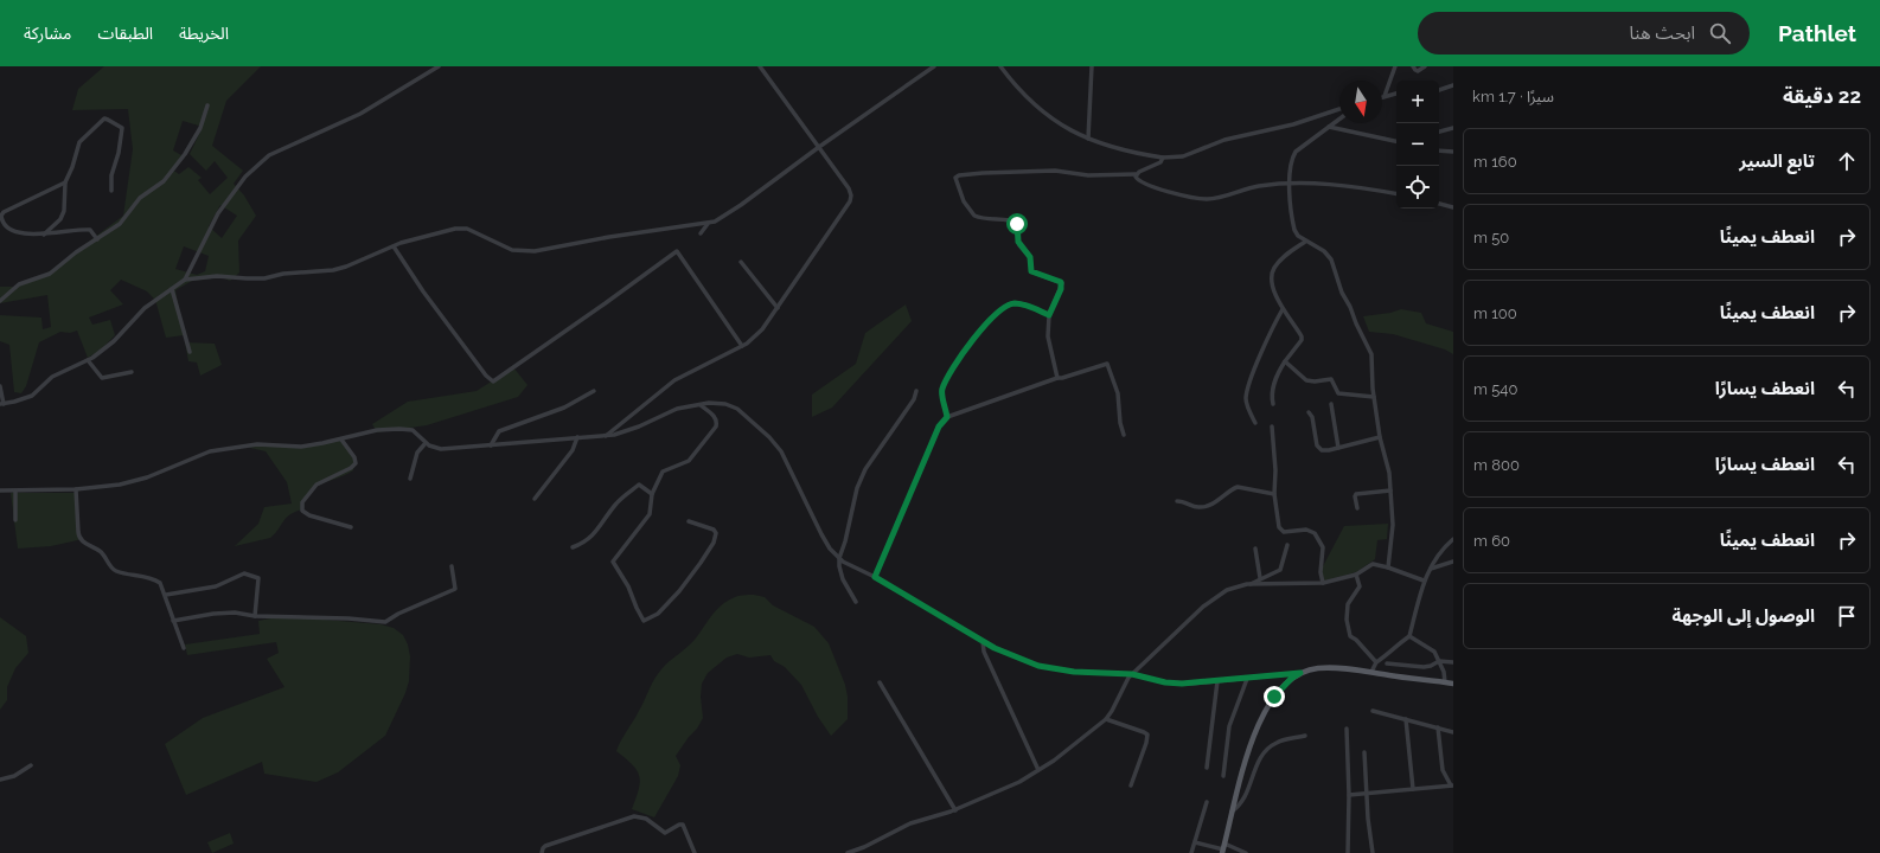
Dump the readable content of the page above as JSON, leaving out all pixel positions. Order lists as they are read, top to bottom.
{
  "north": "bottom",
  "page": {
    "header": "Pathlet",
    "search": "ابحث هنا",
    "nav": ["الخريطة", "الطبقات", "مشاركة"],
    "heading": ["22 دقيقة", "سيرًا · 1.7 km"],
    "map_buttons": ["+", "−"],
    "list": [
      ["تابع السير", "160 m"],
      ["انعطف يمينًا", "50 m"],
      ["انعطف يمينًا", "100 m"],
      ["انعطف يسارًا", "540 m"],
      ["انعطف يسارًا", "800 m"],
      ["انعطف يمينًا", "60 m"],
      "الوصول إلى الوجهة"
    ]
  }
}
